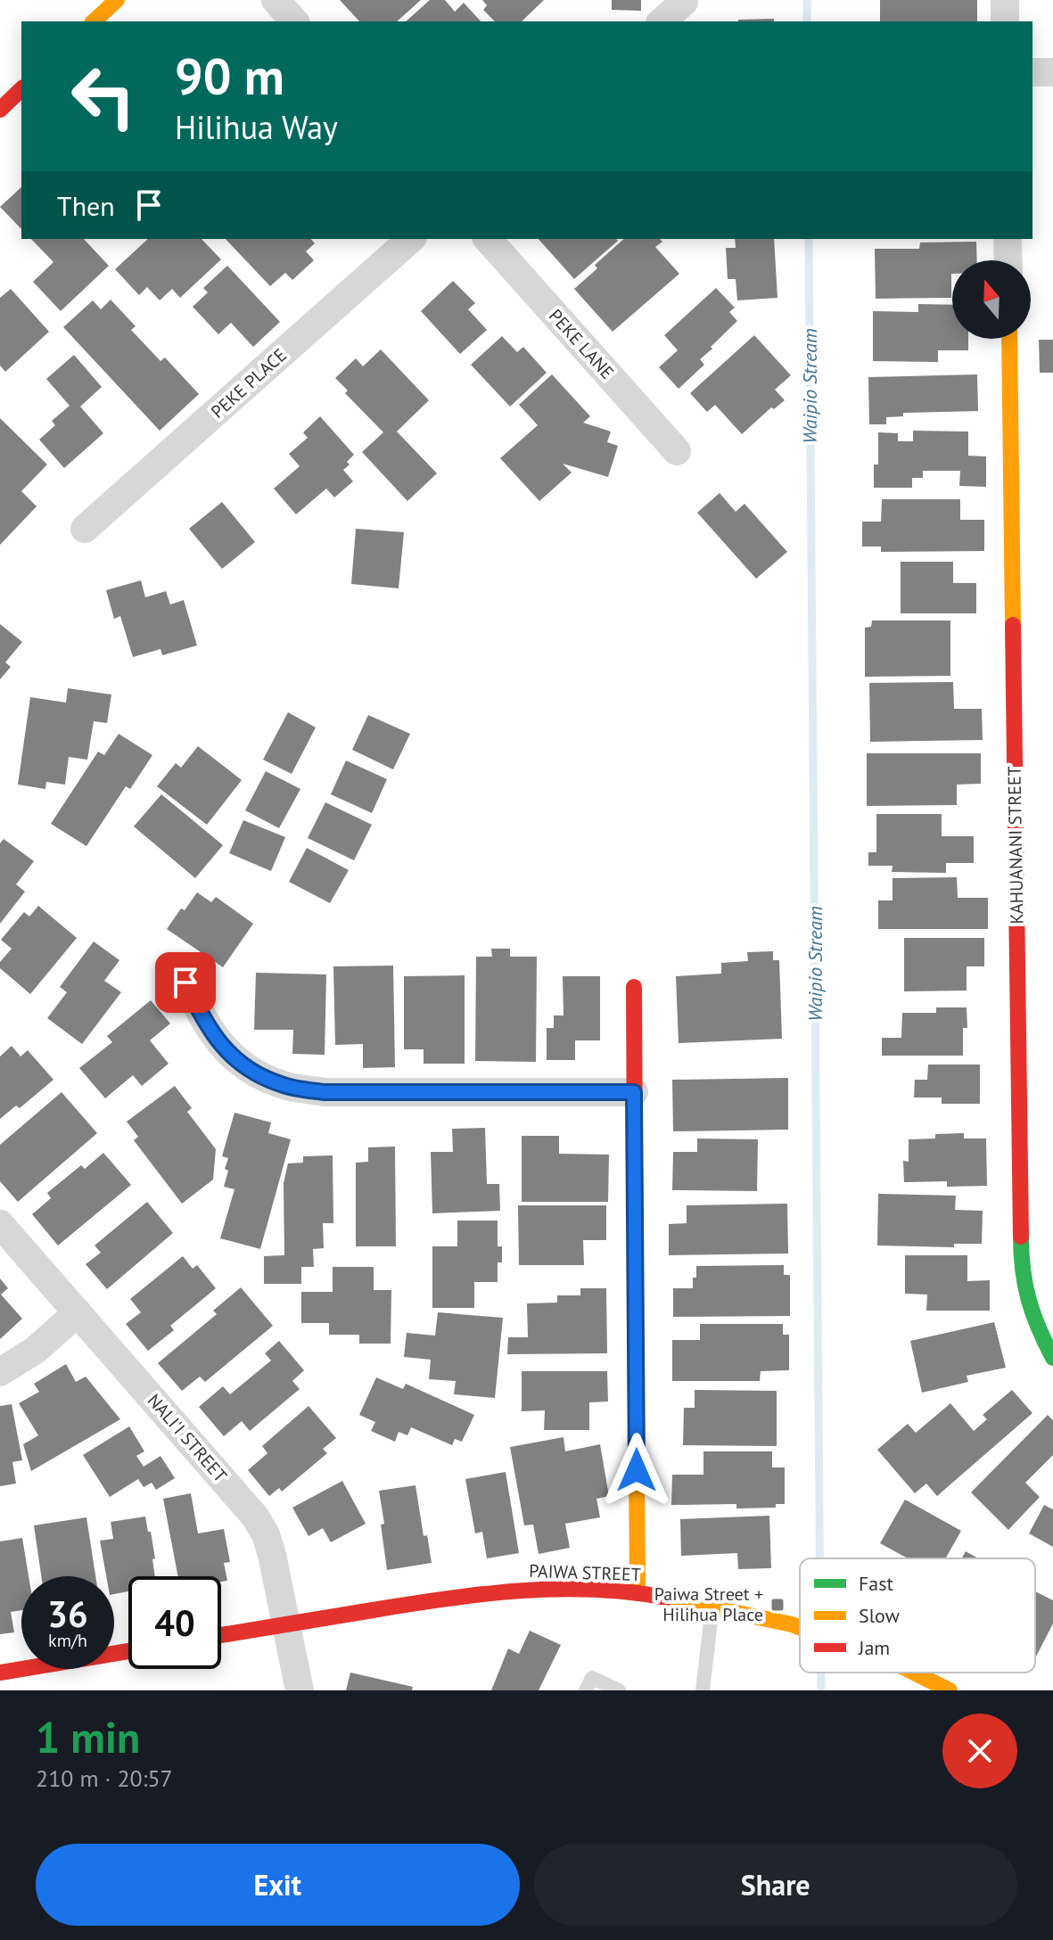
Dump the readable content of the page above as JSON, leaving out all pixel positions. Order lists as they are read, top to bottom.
{
  "streets": {
    "street": [
      "PEKE LANE",
      "PEKE PLACE",
      "KAHUANANI STREET",
      "NALI'I STREET",
      "PAIWA STREET"
    ]
  },
  "crossings": [
    ["NALI'I STREET", "PAIWA STREET"]
  ],
  "water": ["Waipio Stream"],
  "places": {
    "transit": ["Paiwa Street + Hilihua Place"]
  },
  "legend": ["Fast", "Slow", "Jam"],
  "north": "top",
  "page": {
    "turn": ["90 m", "Hilihua Way"],
    "then": "Then",
    "speed": "36 km/h",
    "limit": "40",
    "heading": ["1 min", "210 m · 20:57"],
    "buttons": ["Exit", "Share"]
  }
}
